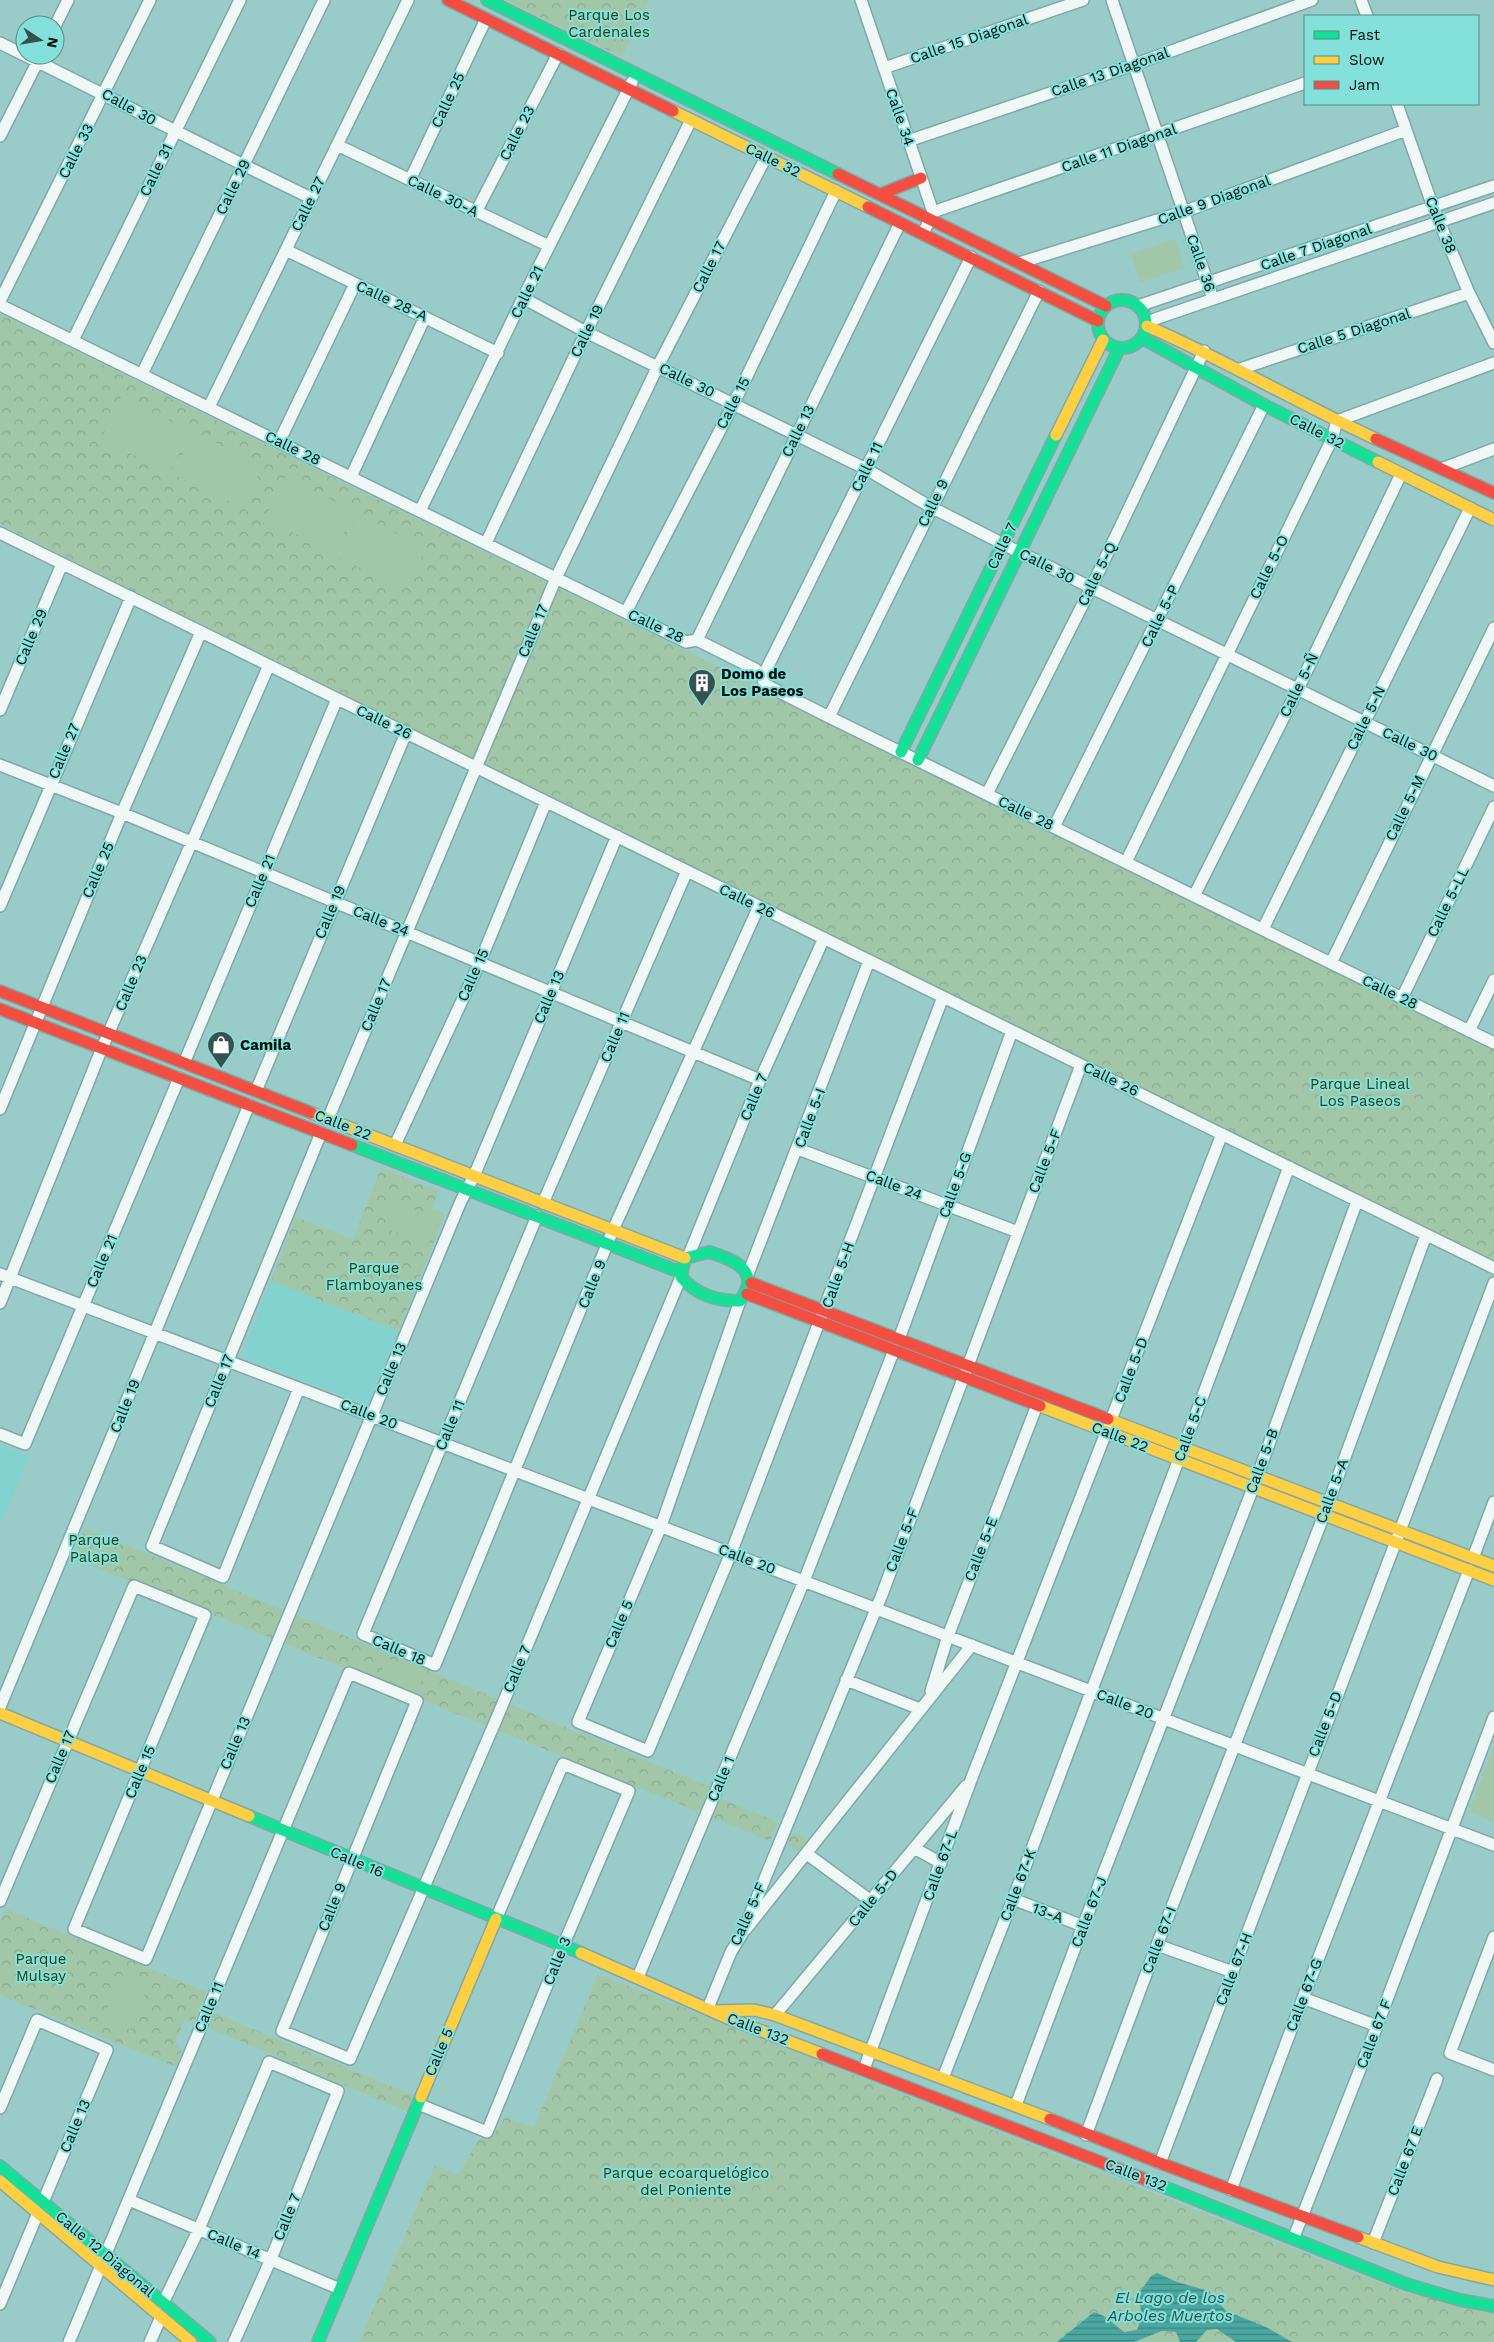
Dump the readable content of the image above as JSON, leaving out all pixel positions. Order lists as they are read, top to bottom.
{
  "streets": {
    "street": [
      "Calle 15 Diagonal",
      "Calle 13 Diagonal",
      "Calle 25",
      "Calle 30",
      "Calle 34",
      "Calle 23",
      "Calle 11 Diagonal",
      "Calle 33",
      "Calle 32",
      "Calle 31",
      "Calle 29",
      "Calle 30-A",
      "Calle 9 Diagonal",
      "Calle 27",
      "Calle 38",
      "Calle 7 Diagonal",
      "Calle 36",
      "Calle 17",
      "Calle 21",
      "Calle 28-A",
      "Calle 19",
      "Calle 5 Diagonal",
      "Calle 15",
      "Calle 13",
      "Calle 28",
      "Calle 11",
      "Calle 9",
      "Calle 7",
      "Calle 5-O",
      "Calle 5-Q",
      "Calle 5-P",
      "Calle 5-Ñ",
      "Calle 5-N",
      "Calle 26",
      "Calle 5-M",
      "Calle 5-LL",
      "Calle 24",
      "Calle 5-I",
      "Calle 22",
      "Calle 5-F",
      "Calle 5-G",
      "Calle 5-H",
      "Calle 5-D",
      "Calle 20",
      "Calle 5-C",
      "Calle 5-B",
      "Calle 5-A",
      "Calle 5-E",
      "Calle 5",
      "Calle 18",
      "Calle 1",
      "Calle 16",
      "Calle 67-L",
      "Calle 67-K",
      "Calle 67-J",
      "13-A",
      "Calle 67-I",
      "Calle 3",
      "Calle 67-H",
      "Calle 67-G",
      "Calle 132",
      "Calle 67 F",
      "Calle 67 E",
      "Calle 14",
      "Calle 12 Diagonal"
    ]
  },
  "crossings": [
    ["Calle 15 Diagonal", "Calle 34"],
    ["Calle 13 Diagonal", "Calle 34"],
    ["Calle 13 Diagonal", "Calle 36"],
    ["Calle 25", "Calle 32"],
    ["Calle 25", "Calle 30-A"],
    ["Calle 25", "Calle 26"],
    ["Calle 25", "Calle 24"],
    ["Calle 25", "Calle 22"],
    ["Calle 30", "Calle 33"],
    ["Calle 30", "Calle 31"],
    ["Calle 30", "Calle 29"],
    ["Calle 30", "Calle 27"],
    ["Calle 30", "Calle 17"],
    ["Calle 30", "Calle 21"],
    ["Calle 30", "Calle 19"],
    ["Calle 30", "Calle 15"],
    ["Calle 30", "Calle 13"],
    ["Calle 30", "Calle 11"],
    ["Calle 30", "Calle 9"],
    ["Calle 30", "Calle 7"],
    ["Calle 30", "Calle 5-O"],
    ["Calle 30", "Calle 5-Q"],
    ["Calle 30", "Calle 5-P"],
    ["Calle 30", "Calle 5-Ñ"],
    ["Calle 30", "Calle 5-N"],
    ["Calle 30", "Calle 5-M"],
    ["Calle 34", "Calle 11 Diagonal"],
    ["Calle 34", "Calle 32"],
    ["Calle 23", "Calle 32"],
    ["Calle 23", "Calle 30-A"],
    ["Calle 23", "Calle 26"],
    ["Calle 23", "Calle 24"],
    ["Calle 23", "Calle 22"],
    ["Calle 23", "Calle 20"],
    ["Calle 11 Diagonal", "Calle 32"],
    ["Calle 11 Diagonal", "Calle 36"],
    ["Calle 33", "Calle 28"],
    ["Calle 32", "Calle 9 Diagonal"],
    ["Calle 32", "Calle 7 Diagonal"],
    ["Calle 32", "Calle 17"],
    ["Calle 32", "Calle 21"],
    ["Calle 32", "Calle 19"],
    ["Calle 32", "Calle 5 Diagonal"],
    ["Calle 32", "Calle 15"],
    ["Calle 32", "Calle 13"],
    ["Calle 32", "Calle 11"],
    ["Calle 32", "Calle 9"],
    ["Calle 32", "Calle 7"],
    ["Calle 32", "Calle 5-O"],
    ["Calle 32", "Calle 5-Q"],
    ["Calle 32", "Calle 5-P"],
    ["Calle 32", "Calle 5-Ñ"],
    ["Calle 32", "Calle 5-N"],
    ["Calle 31", "Calle 28"],
    ["Calle 29", "Calle 28"],
    ["Calle 29", "Calle 26"],
    ["Calle 30-A", "Calle 27"],
    ["Calle 30-A", "Calle 21"],
    ["Calle 9 Diagonal", "Calle 38"],
    ["Calle 9 Diagonal", "Calle 36"],
    ["Calle 27", "Calle 28-A"],
    ["Calle 27", "Calle 28"],
    ["Calle 27", "Calle 26"],
    ["Calle 27", "Calle 24"],
    ["Calle 38", "Calle 7 Diagonal"],
    ["Calle 38", "Calle 5 Diagonal"],
    ["Calle 7 Diagonal", "Calle 36"],
    ["Calle 7 Diagonal", "Calle 7"],
    ["Calle 17", "Calle 15"],
    ["Calle 17", "Calle 28"],
    ["Calle 17", "Calle 26"],
    ["Calle 17", "Calle 24"],
    ["Calle 17", "Calle 22"],
    ["Calle 17", "Calle 20"],
    ["Calle 17", "Calle 16"],
    ["Calle 21", "Calle 28-A"],
    ["Calle 21", "Calle 28"],
    ["Calle 21", "Calle 26"],
    ["Calle 21", "Calle 24"],
    ["Calle 21", "Calle 22"],
    ["Calle 21", "Calle 20"],
    ["Calle 19", "Calle 28"],
    ["Calle 19", "Calle 26"],
    ["Calle 19", "Calle 24"],
    ["Calle 19", "Calle 22"],
    ["Calle 19", "Calle 20"],
    ["Calle 15", "Calle 13"],
    ["Calle 15", "Calle 28"],
    ["Calle 15", "Calle 26"],
    ["Calle 15", "Calle 24"],
    ["Calle 15", "Calle 22"],
    ["Calle 15", "Calle 16"],
    ["Calle 13", "Calle 28"],
    ["Calle 13", "Calle 26"],
    ["Calle 13", "Calle 24"],
    ["Calle 13", "Calle 22"],
    ["Calle 13", "Calle 20"],
    ["Calle 13", "Calle 16"],
    ["Calle 13", "Calle 12 Diagonal"],
    ["Calle 28", "Calle 11"],
    ["Calle 28", "Calle 9"],
    ["Calle 28", "Calle 7"],
    ["Calle 28", "Calle 5-O"],
    ["Calle 28", "Calle 5-Q"],
    ["Calle 28", "Calle 5-P"],
    ["Calle 28", "Calle 5-Ñ"],
    ["Calle 28", "Calle 5-N"],
    ["Calle 28", "Calle 5-M"],
    ["Calle 28", "Calle 5-LL"],
    ["Calle 11", "Calle 9"],
    ["Calle 11", "Calle 26"],
    ["Calle 11", "Calle 24"],
    ["Calle 11", "Calle 22"],
    ["Calle 11", "Calle 20"],
    ["Calle 11", "Calle 18"],
    ["Calle 11", "Calle 16"],
    ["Calle 11", "Calle 14"],
    ["Calle 11", "Calle 12 Diagonal"],
    ["Calle 9", "Calle 7"],
    ["Calle 9", "Calle 26"],
    ["Calle 9", "Calle 24"],
    ["Calle 9", "Calle 22"],
    ["Calle 9", "Calle 20"],
    ["Calle 9", "Calle 18"],
    ["Calle 9", "Calle 16"],
    ["Calle 7", "Calle 26"],
    ["Calle 7", "Calle 24"],
    ["Calle 7", "Calle 5-I"],
    ["Calle 7", "Calle 22"],
    ["Calle 7", "Calle 20"],
    ["Calle 7", "Calle 16"],
    ["Calle 7", "Calle 14"],
    ["Calle 26", "Calle 5-I"],
    ["Calle 26", "Calle 5-F"],
    ["Calle 26", "Calle 5-G"],
    ["Calle 26", "Calle 5-H"],
    ["Calle 26", "Calle 5-D"],
    ["Calle 26", "Calle 5-C"],
    ["Calle 26", "Calle 5-B"],
    ["Calle 26", "Calle 5-A"],
    ["Calle 24", "Calle 5-I"],
    ["Calle 24", "Calle 5-F"],
    ["Calle 24", "Calle 5-G"],
    ["Calle 24", "Calle 5-H"],
    ["Calle 5-I", "Calle 22"],
    ["Calle 5-I", "Calle 20"],
    ["Calle 5-I", "Calle 5"],
    ["Calle 22", "Calle 5-F"],
    ["Calle 22", "Calle 5-G"],
    ["Calle 22", "Calle 5-H"],
    ["Calle 22", "Calle 5-D"],
    ["Calle 22", "Calle 5-C"],
    ["Calle 22", "Calle 5-B"],
    ["Calle 22", "Calle 5-A"],
    ["Calle 22", "Calle 5-E"],
    ["Calle 5-F", "Calle 20"],
    ["Calle 5-F", "Calle 5-E"],
    ["Calle 5-F", "Calle 16"],
    ["Calle 5-F", "Calle 132"],
    ["Calle 5-G", "Calle 20"],
    ["Calle 5-G", "Calle 1"],
    ["Calle 5-H", "Calle 20"],
    ["Calle 5-H", "Calle 5"],
    ["Calle 5-D", "Calle 20"],
    ["Calle 5-D", "Calle 67-L"],
    ["Calle 5-D", "Calle 67-H"],
    ["Calle 5-D", "Calle 132"],
    ["Calle 20", "Calle 5-C"],
    ["Calle 20", "Calle 5-B"],
    ["Calle 20", "Calle 5-A"],
    ["Calle 20", "Calle 5-E"],
    ["Calle 20", "Calle 5"],
    ["Calle 20", "Calle 1"],
    ["Calle 20", "Calle 67-L"],
    ["Calle 20", "Calle 67-K"],
    ["Calle 20", "Calle 67-J"],
    ["Calle 20", "Calle 67-I"],
    ["Calle 20", "Calle 67-H"],
    ["Calle 20", "Calle 67-G"],
    ["Calle 20", "Calle 67 F"],
    ["Calle 5-C", "Calle 67-K"],
    ["Calle 5-B", "Calle 67-J"],
    ["Calle 5-A", "Calle 67-I"],
    ["Calle 5", "Calle 16"],
    ["Calle 5", "Calle 3"],
    ["Calle 5", "Calle 14"],
    ["Calle 1", "Calle 16"],
    ["Calle 16", "Calle 3"],
    ["Calle 16", "Calle 132"],
    ["Calle 67-L", "Calle 132"],
    ["Calle 67-K", "13-A"],
    ["Calle 67-K", "Calle 132"],
    ["Calle 67-J", "13-A"],
    ["Calle 67-J", "Calle 132"],
    ["Calle 67-I", "Calle 132"],
    ["Calle 67-H", "Calle 132"],
    ["Calle 67-G", "Calle 132"],
    ["Calle 132", "Calle 67 F"],
    ["Calle 132", "Calle 67 E"]
  ],
  "water": ["El Lago de los Arboles Muertos"],
  "parks": [
    "Parque Los Cardenales",
    "Parque Lineal Los Paseos",
    "Parque Flamboyanes",
    "Parque Palapa",
    "Parque Mulsay",
    "Parque ecoarquelógico del Poniente"
  ],
  "places": {
    "building": ["Domo de Los Paseos"],
    "shop": ["Camila"]
  },
  "legend": ["Fast", "Slow", "Jam"],
  "north": "right"
}
